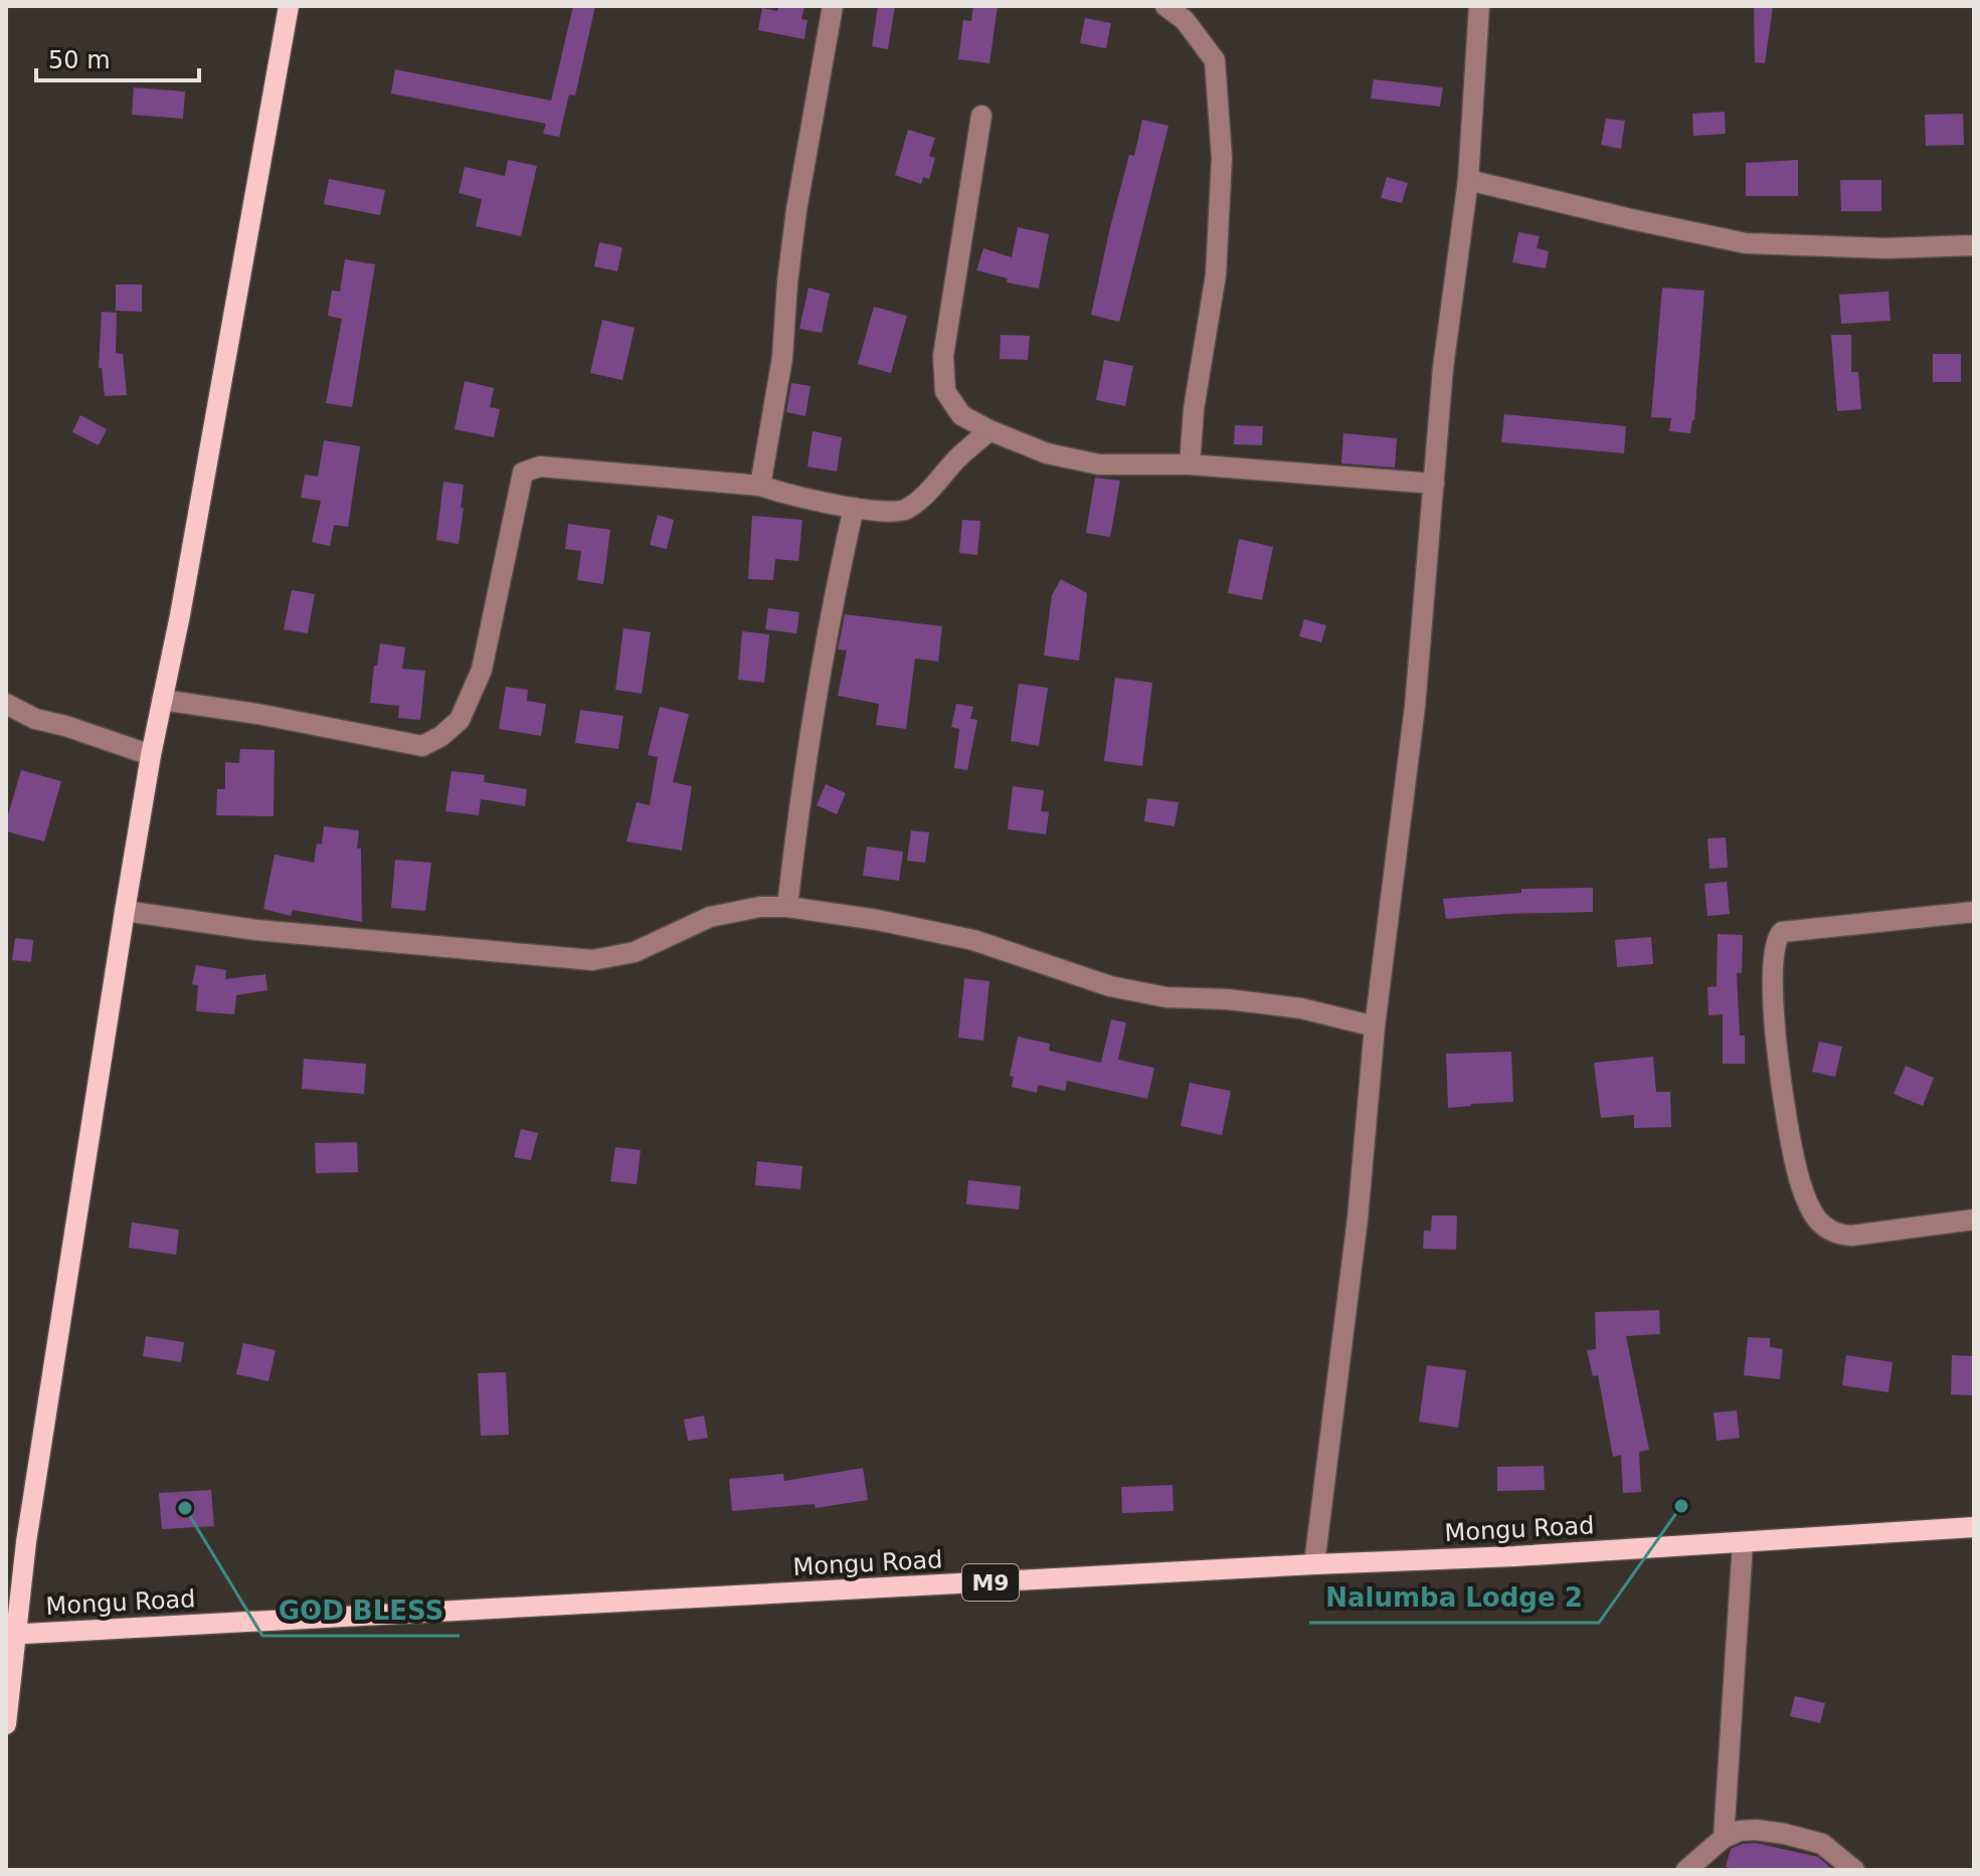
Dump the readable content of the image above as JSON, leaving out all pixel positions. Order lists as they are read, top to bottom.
{
  "streets": {
    "main road": ["Mongu Road", "M9"]
  },
  "places": ["Nalumba Lodge 2", "GOD BLESS"],
  "scale_bar": "50 m"
}
